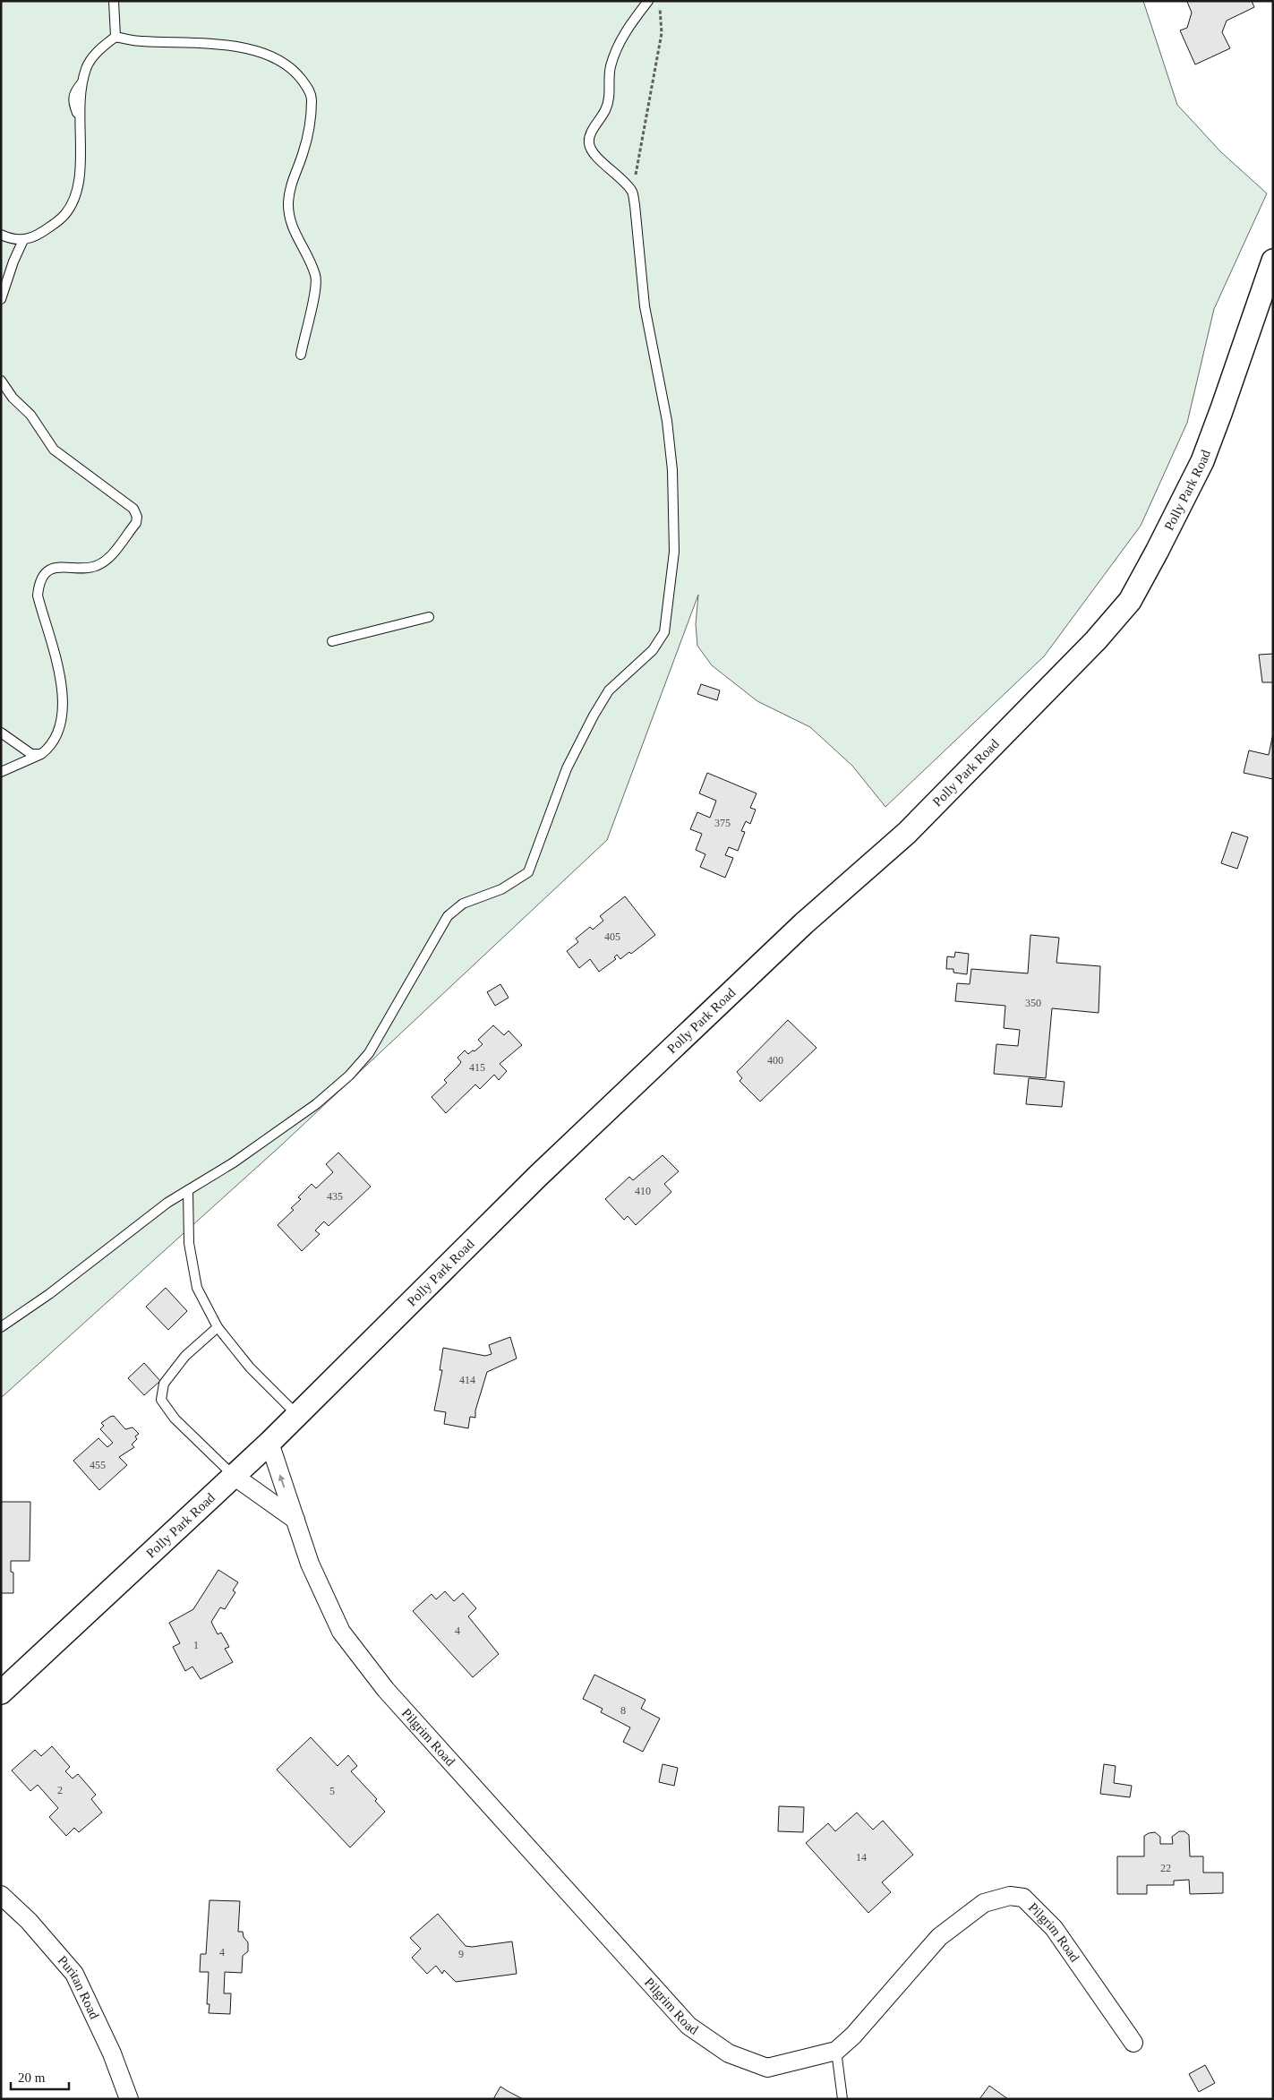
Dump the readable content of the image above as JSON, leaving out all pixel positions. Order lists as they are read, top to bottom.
{
  "streets": {
    "street": ["Polly Park Road", "Pilgrim Road", "Puritan Road"]
  },
  "crossings": [
    ["Polly Park Road", "Pilgrim Road"]
  ],
  "house_numbers": [
    "375",
    "405",
    "350",
    "400",
    "415",
    "410",
    "435",
    "414",
    "455",
    "4",
    "1",
    "8",
    "2",
    "5",
    "14",
    "22",
    "4",
    "9"
  ],
  "scale_bar": "20 m"
}
